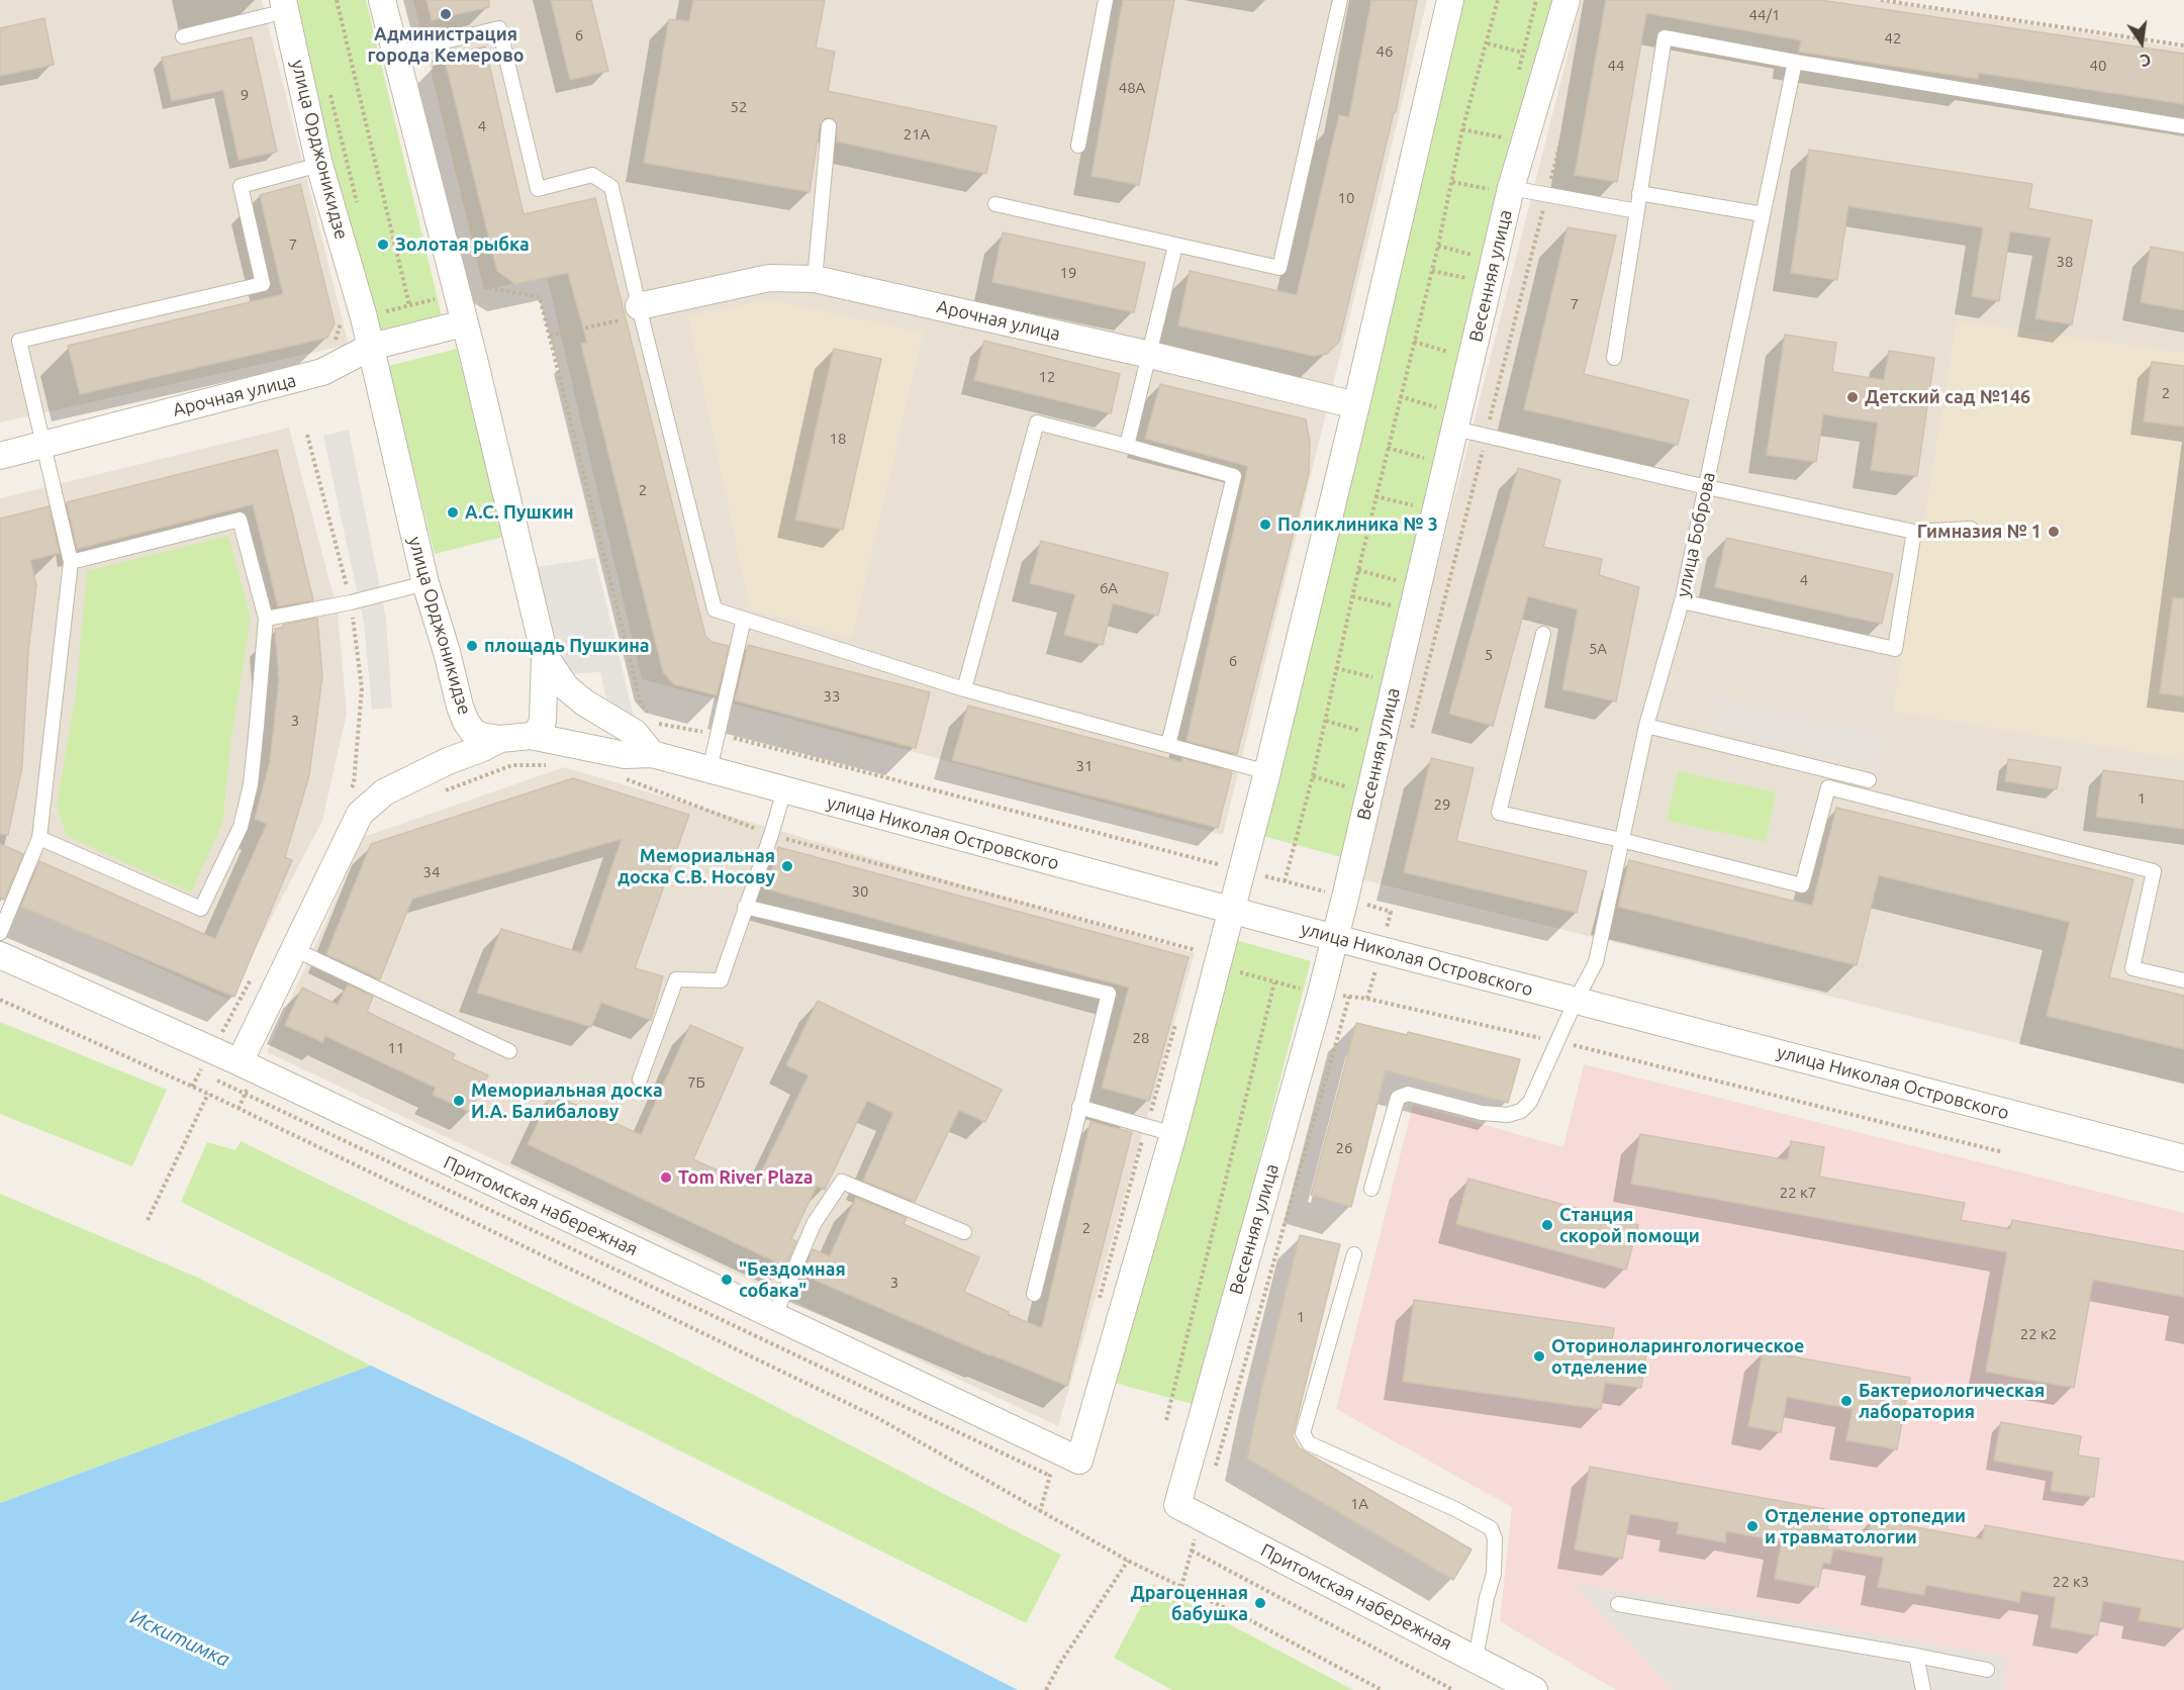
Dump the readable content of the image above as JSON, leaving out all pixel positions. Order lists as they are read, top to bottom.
{
  "streets": {
    "street": [
      "улица Орджоникидзе",
      "Весенняя улица",
      "Арочная улица",
      "улица Николая Островского",
      "Притомская набережная"
    ],
    "lane": ["улица Боброва"]
  },
  "crossings": [
    ["улица Орджоникидзе", "Арочная улица"],
    ["улица Орджоникидзе", "улица Николая Островского"],
    ["Весенняя улица", "улица Николая Островского"],
    ["Весенняя улица", "Притомская набережная"],
    ["улица Боброва", "улица Николая Островского"]
  ],
  "water": ["Искитимка"],
  "places": [
    "Администрация города Кемерово",
    "Золотая рыбка",
    "Детский сад №146",
    "А.С. Пушкин",
    "Поликлиника № 3",
    "Гимназия № 1",
    "площадь Пушкина",
    "Мемориальная доска С.В. Носову",
    "Мемориальная доска И.А. Балибалову",
    "Tom River Plaza",
    "Станция скорой помощи",
    "\"Бездомная собака\"",
    "Оториноларингологическое отделение",
    "Бактериологическая лаборатория",
    "Отделение ортопедии и травматологии",
    "Драгоценная бабушка"
  ],
  "house_numbers": [
    "44/1",
    "6",
    "42",
    "46",
    "44",
    "40",
    "48А",
    "9",
    "52",
    "4",
    "21А",
    "10",
    "7",
    "38",
    "19",
    "7",
    "12",
    "2",
    "18",
    "2",
    "4",
    "6А",
    "5А",
    "5",
    "6",
    "33",
    "3",
    "31",
    "1",
    "29",
    "34",
    "30",
    "28",
    "11",
    "7Б",
    "26",
    "22 к7",
    "2",
    "3",
    "1",
    "22 к2",
    "1А",
    "22 к3"
  ],
  "north": "bottom"
}
